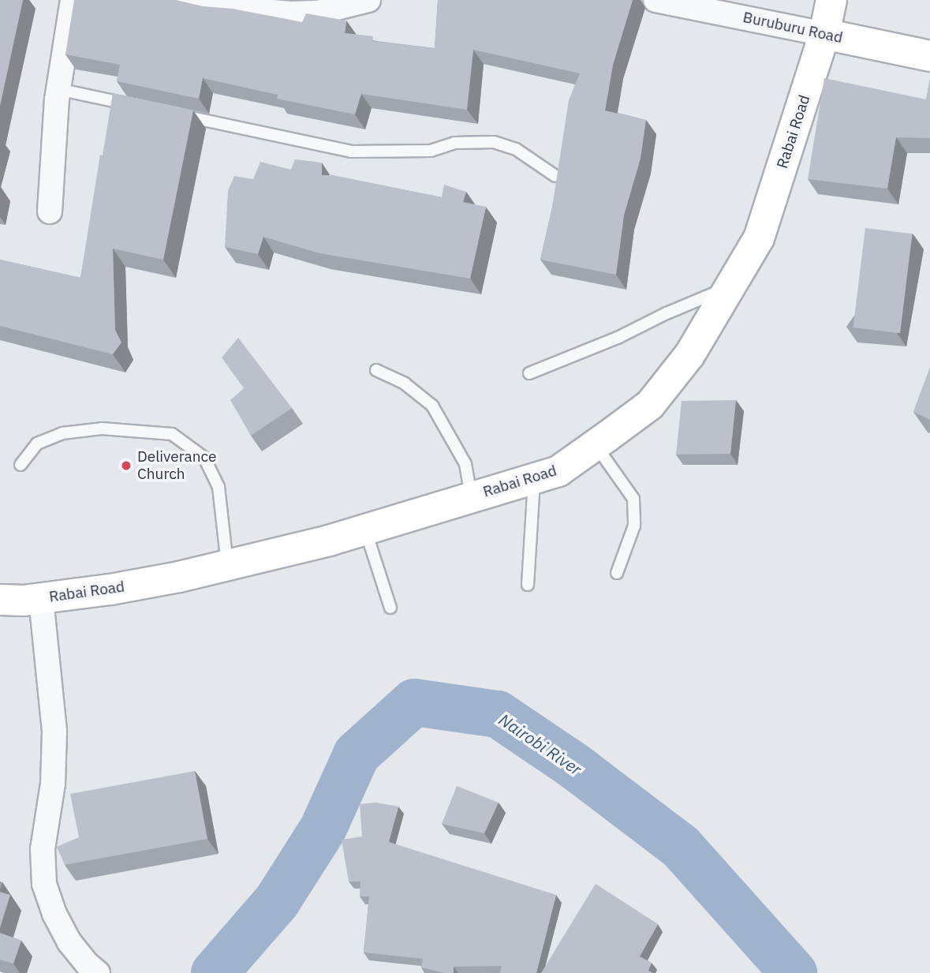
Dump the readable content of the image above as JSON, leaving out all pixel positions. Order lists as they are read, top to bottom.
{
  "streets": {
    "main road": ["Buruburu Road", "Rabai Road"]
  },
  "crossings": [
    ["Buruburu Road", "Rabai Road"]
  ],
  "water": ["Nairobi River"],
  "places": ["Deliverance Church"]
}
